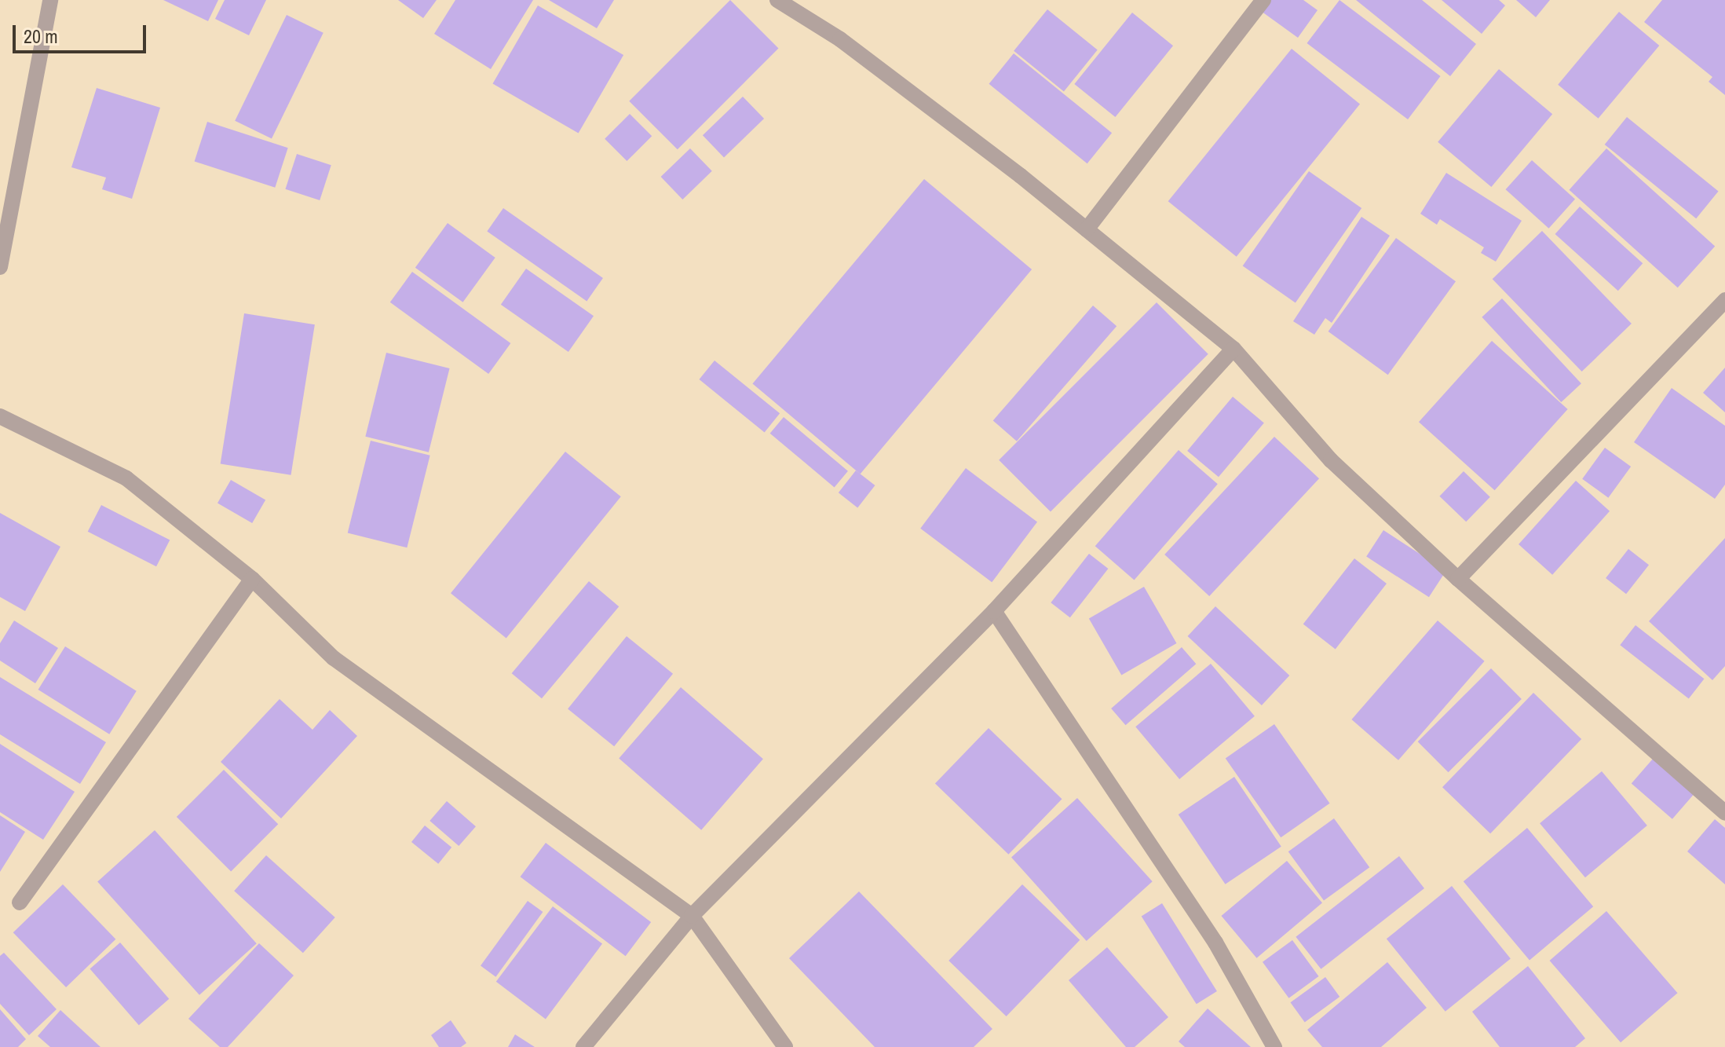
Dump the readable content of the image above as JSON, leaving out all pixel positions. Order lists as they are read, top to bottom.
{
  "scale_bar": "20 m"
}
